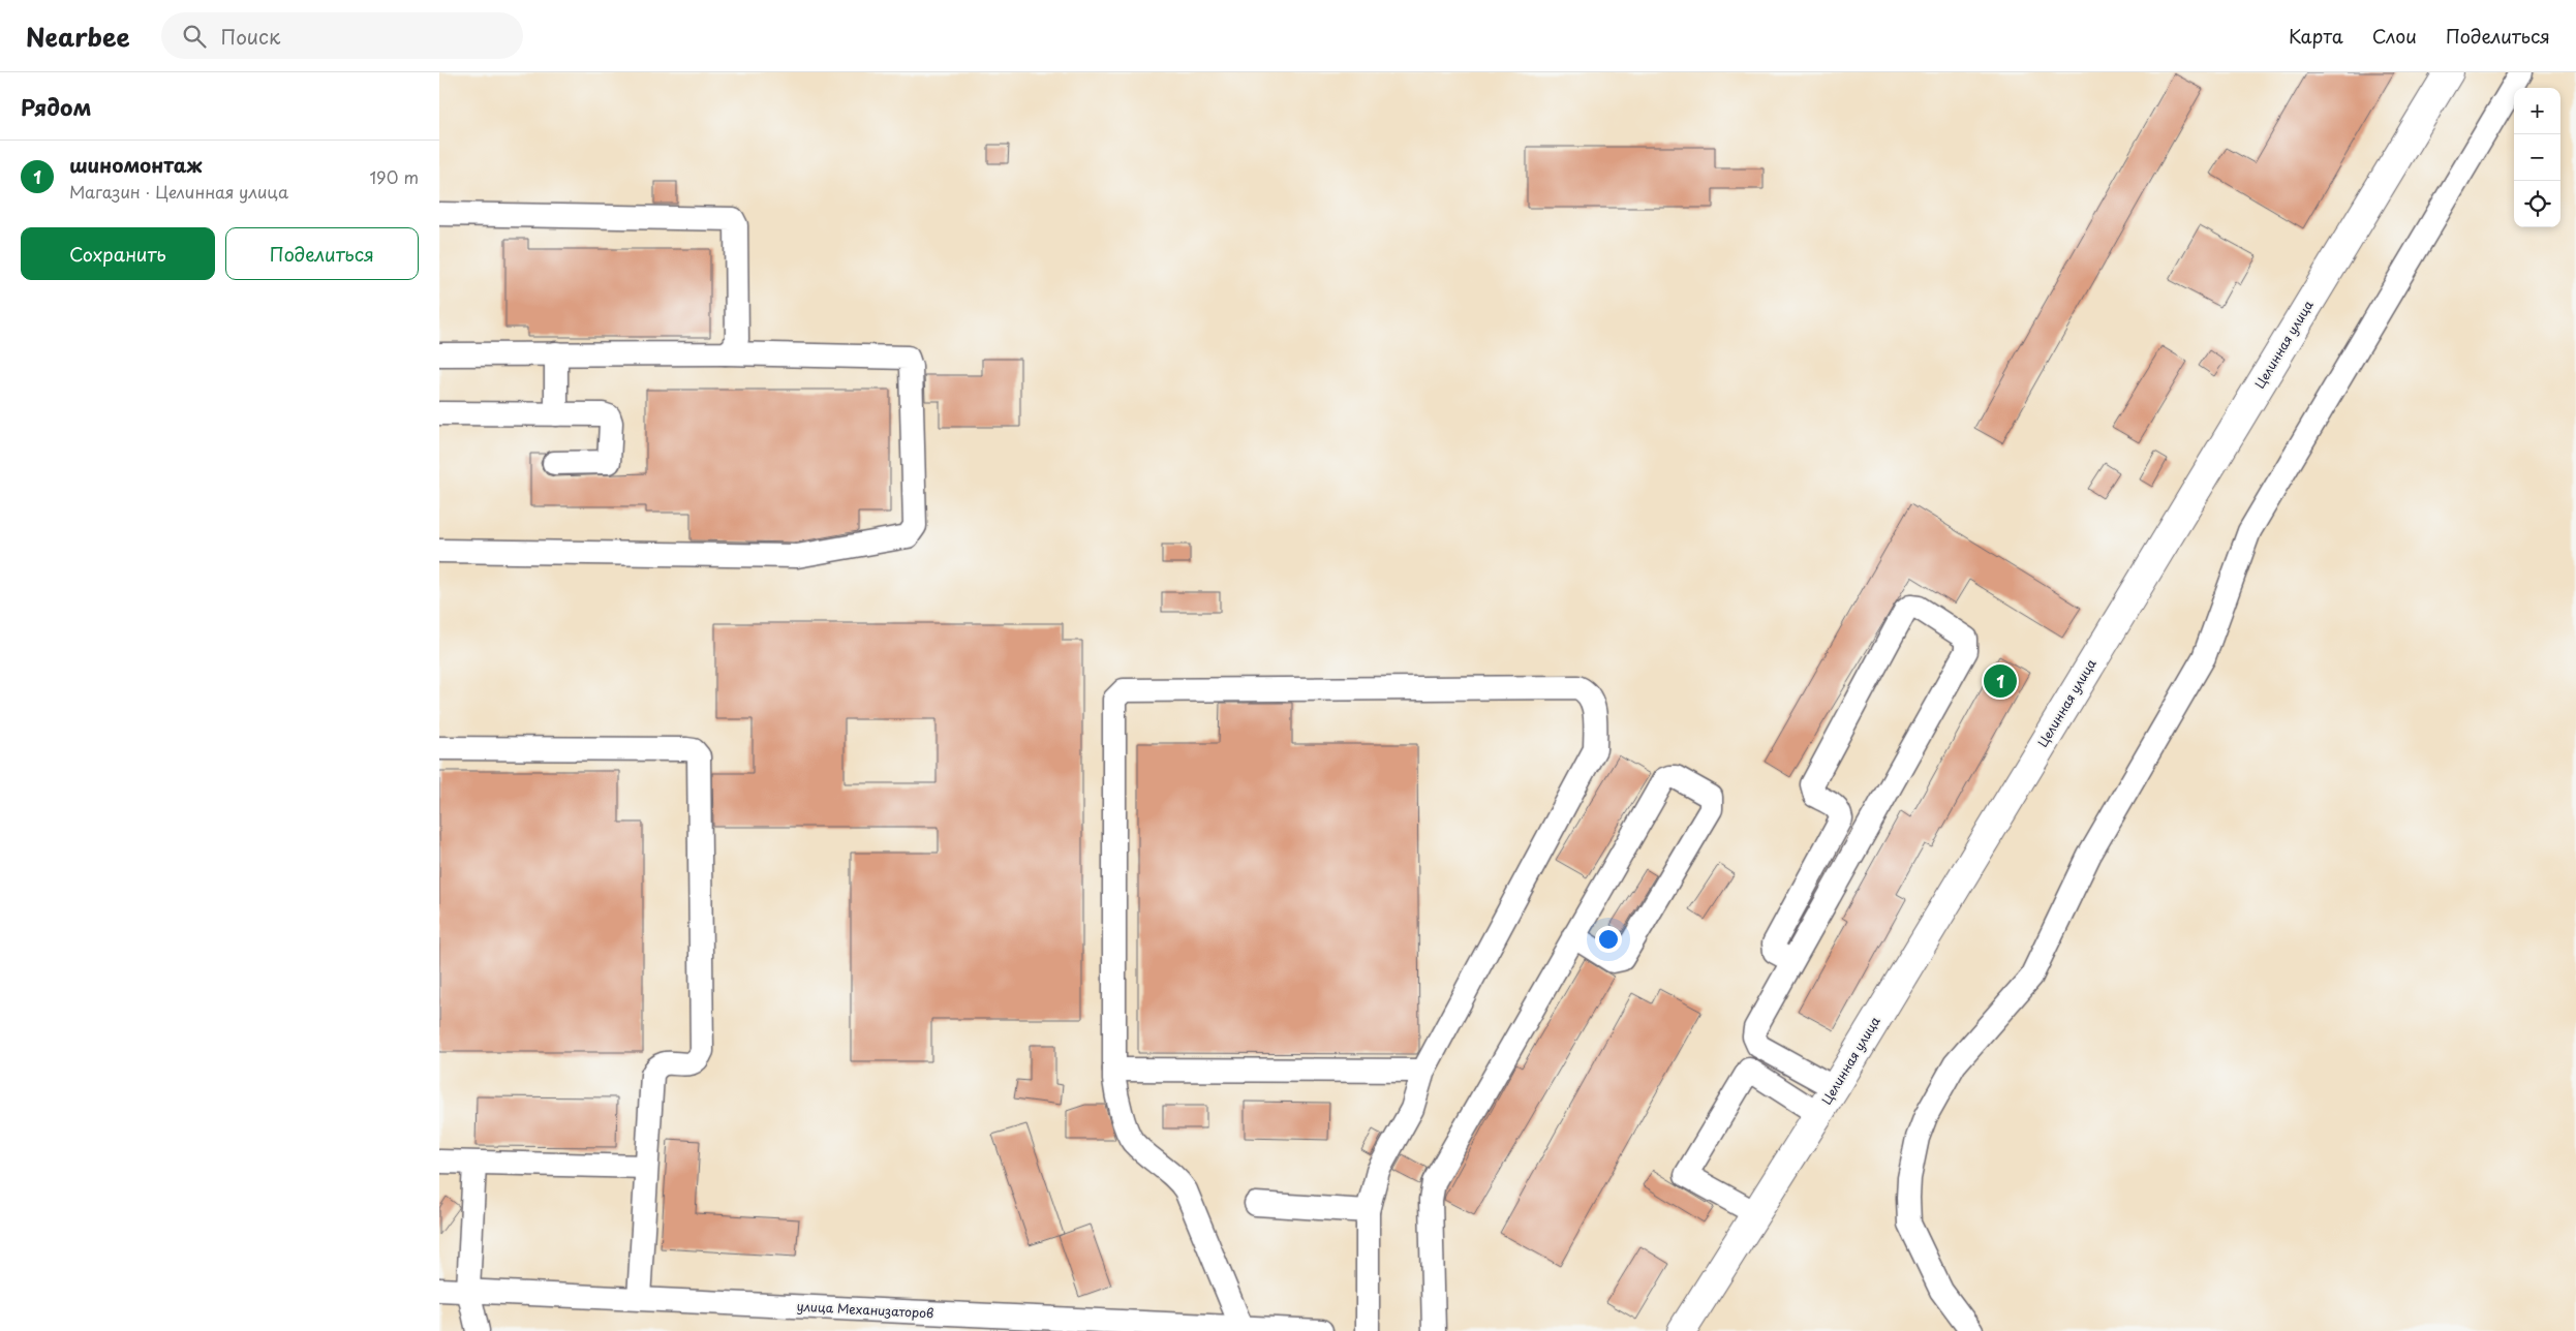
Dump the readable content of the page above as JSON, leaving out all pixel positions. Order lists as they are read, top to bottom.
{
  "streets": {
    "main road": ["Целинная улица"],
    "street": ["улица Механизаторов"]
  },
  "page": {
    "header": "Nearbee",
    "search": "Поиск",
    "nav": ["Карта", "Слои", "Поделиться"],
    "heading": "Рядом",
    "map_buttons": ["+", "−"],
    "list": [
      {
        "mark": "1",
        "name": "шиномонтаж",
        "note": "Магазин · Целинная улица",
        "value": "190 m"
      }
    ],
    "buttons": ["Сохранить", "Поделиться"],
    "pins": "1"
  }
}
